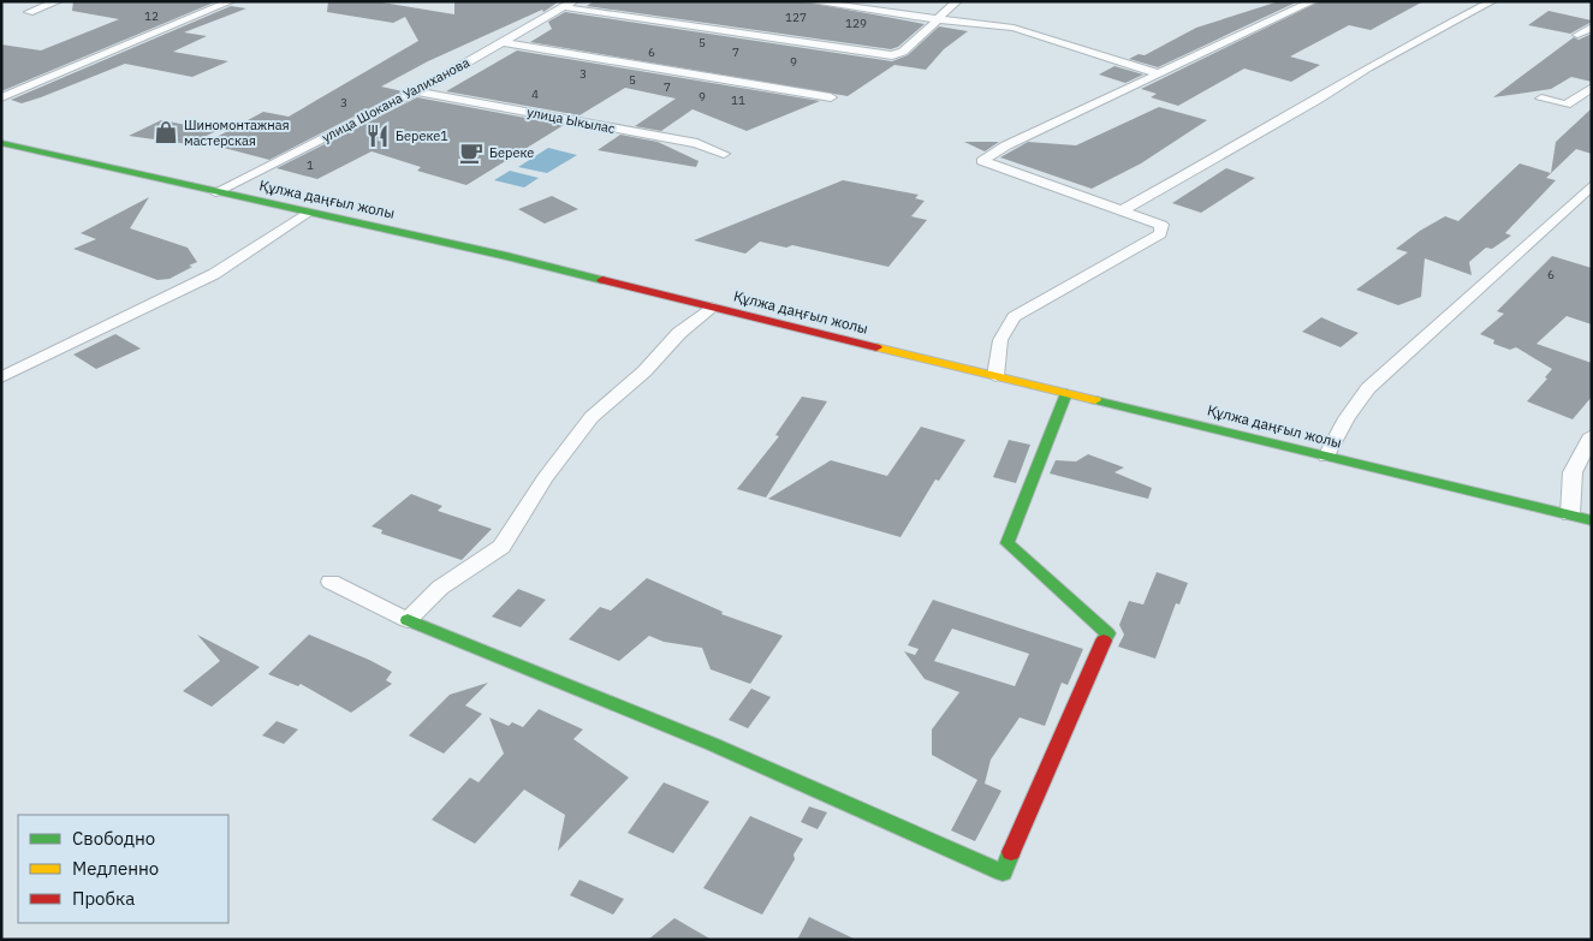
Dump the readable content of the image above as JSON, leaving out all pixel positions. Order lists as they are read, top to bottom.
{
  "streets": {
    "main road": ["Құлжа даңғыл жолы"],
    "street": ["улица Шокана Уалиханова", "улица Ыкылас"]
  },
  "crossings": [
    ["улица Шокана Уалиханова", "улица Ыкылас"],
    ["улица Шокана Уалиханова", "Құлжа даңғыл жолы"]
  ],
  "places": {
    "shop": ["Шиномонтажная мастерская"],
    "restaurant": ["Береке1"],
    "cafe": ["Береке"]
  },
  "house_numbers": [
    "12",
    "127",
    "129",
    "5",
    "6",
    "7",
    "9",
    "3",
    "5",
    "7",
    "4",
    "9",
    "11",
    "3",
    "1",
    "6"
  ],
  "legend": ["Свободно", "Медленно", "Пробка"]
}
